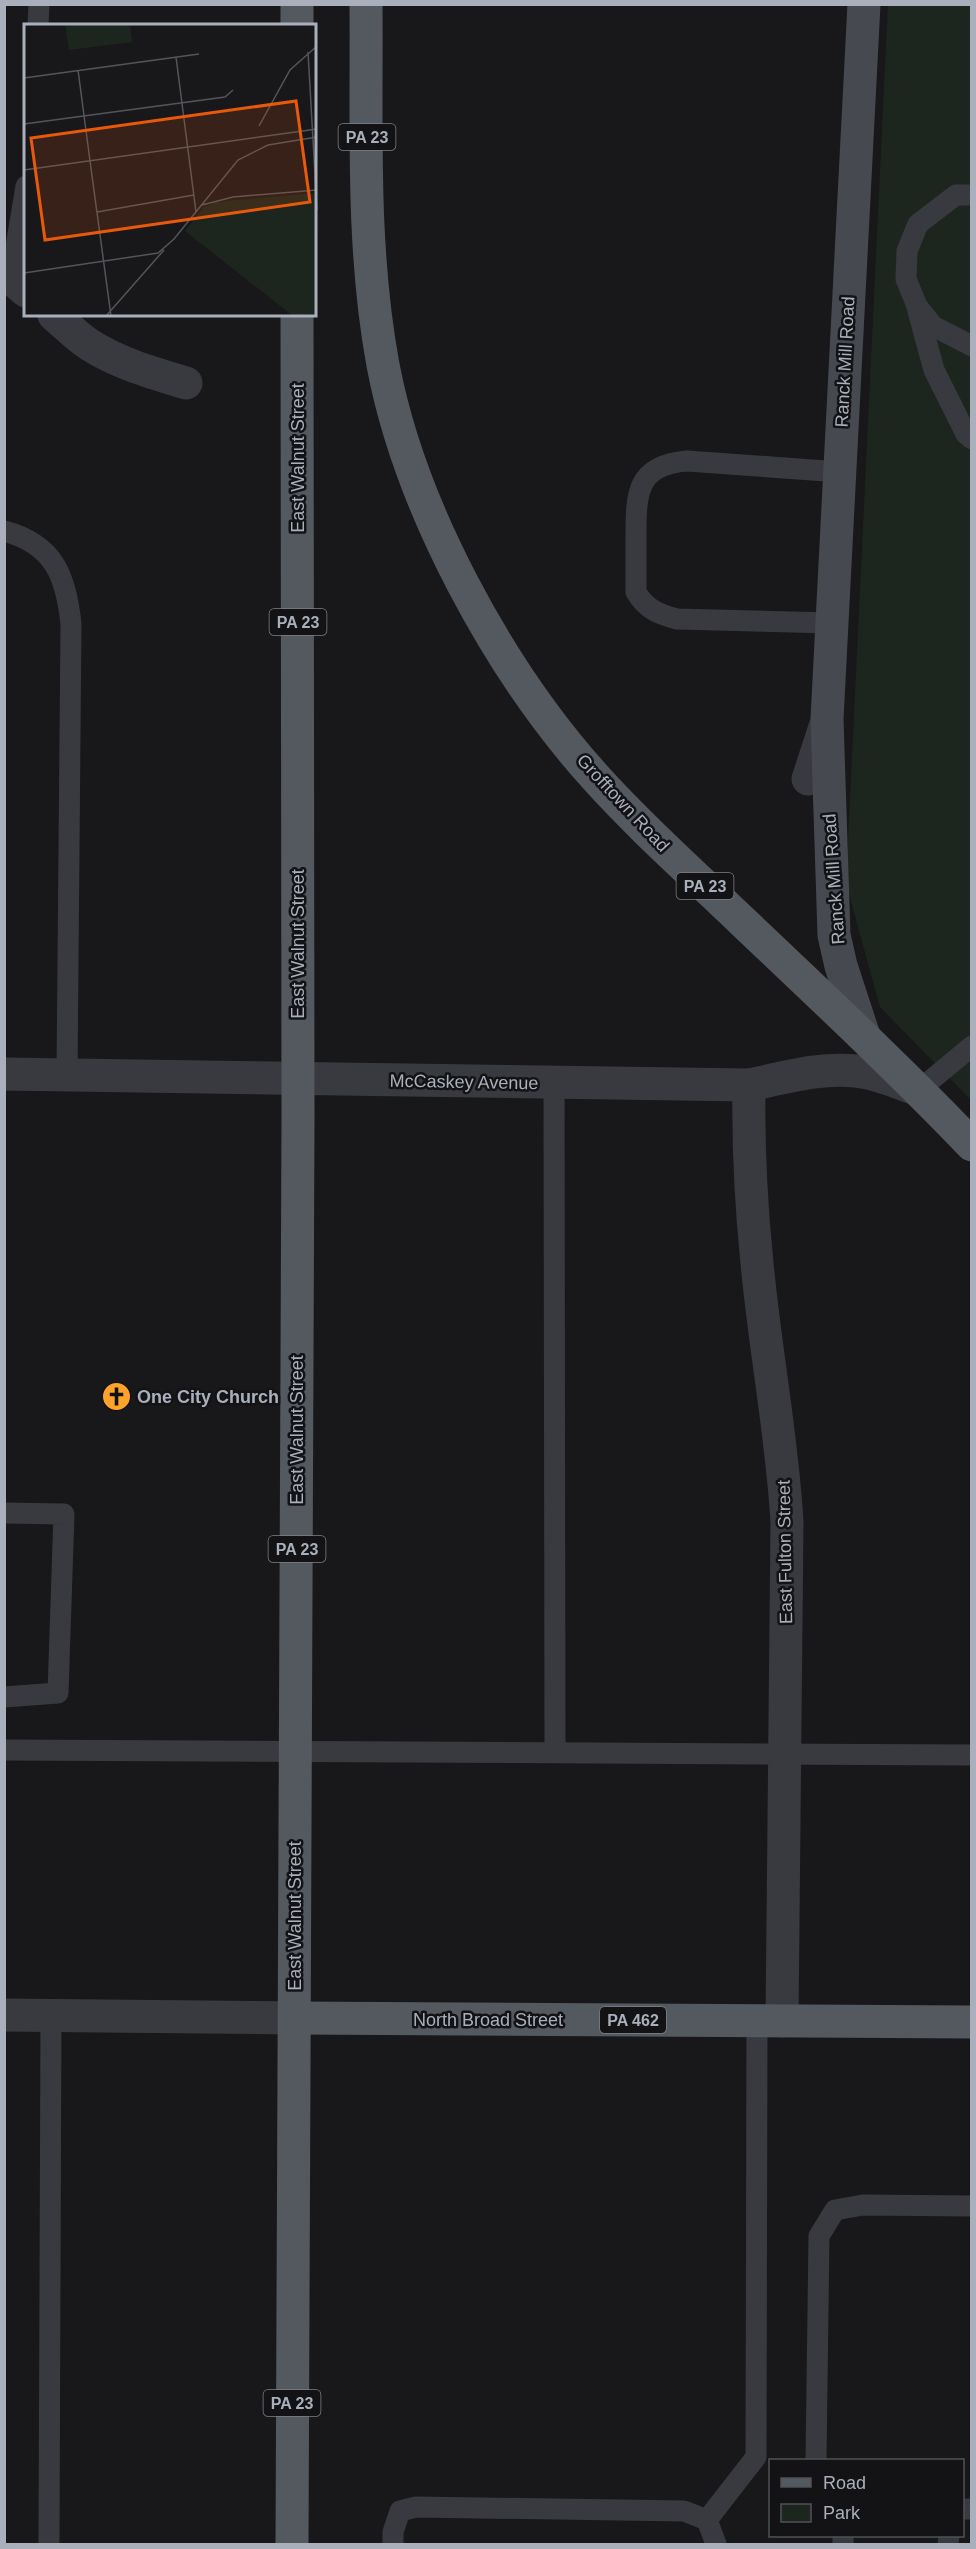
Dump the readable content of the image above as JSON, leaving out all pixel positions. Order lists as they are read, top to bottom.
{
  "streets": {
    "main road": [
      "PA 23",
      "East Walnut Street",
      "Grofftown Road",
      "North Broad Street",
      "PA 462"
    ],
    "street": ["Ranck Mill Road", "McCaskey Avenue", "East Fulton Street"]
  },
  "crossings": [
    ["Ranck Mill Road", "Grofftown Road"],
    ["East Walnut Street", "McCaskey Avenue"],
    ["East Walnut Street", "North Broad Street"],
    ["Grofftown Road", "McCaskey Avenue"],
    ["McCaskey Avenue", "East Fulton Street"],
    ["East Fulton Street", "North Broad Street"]
  ],
  "places": {
    "church": ["One City Church"]
  },
  "legend": ["Road", "Park"]
}
